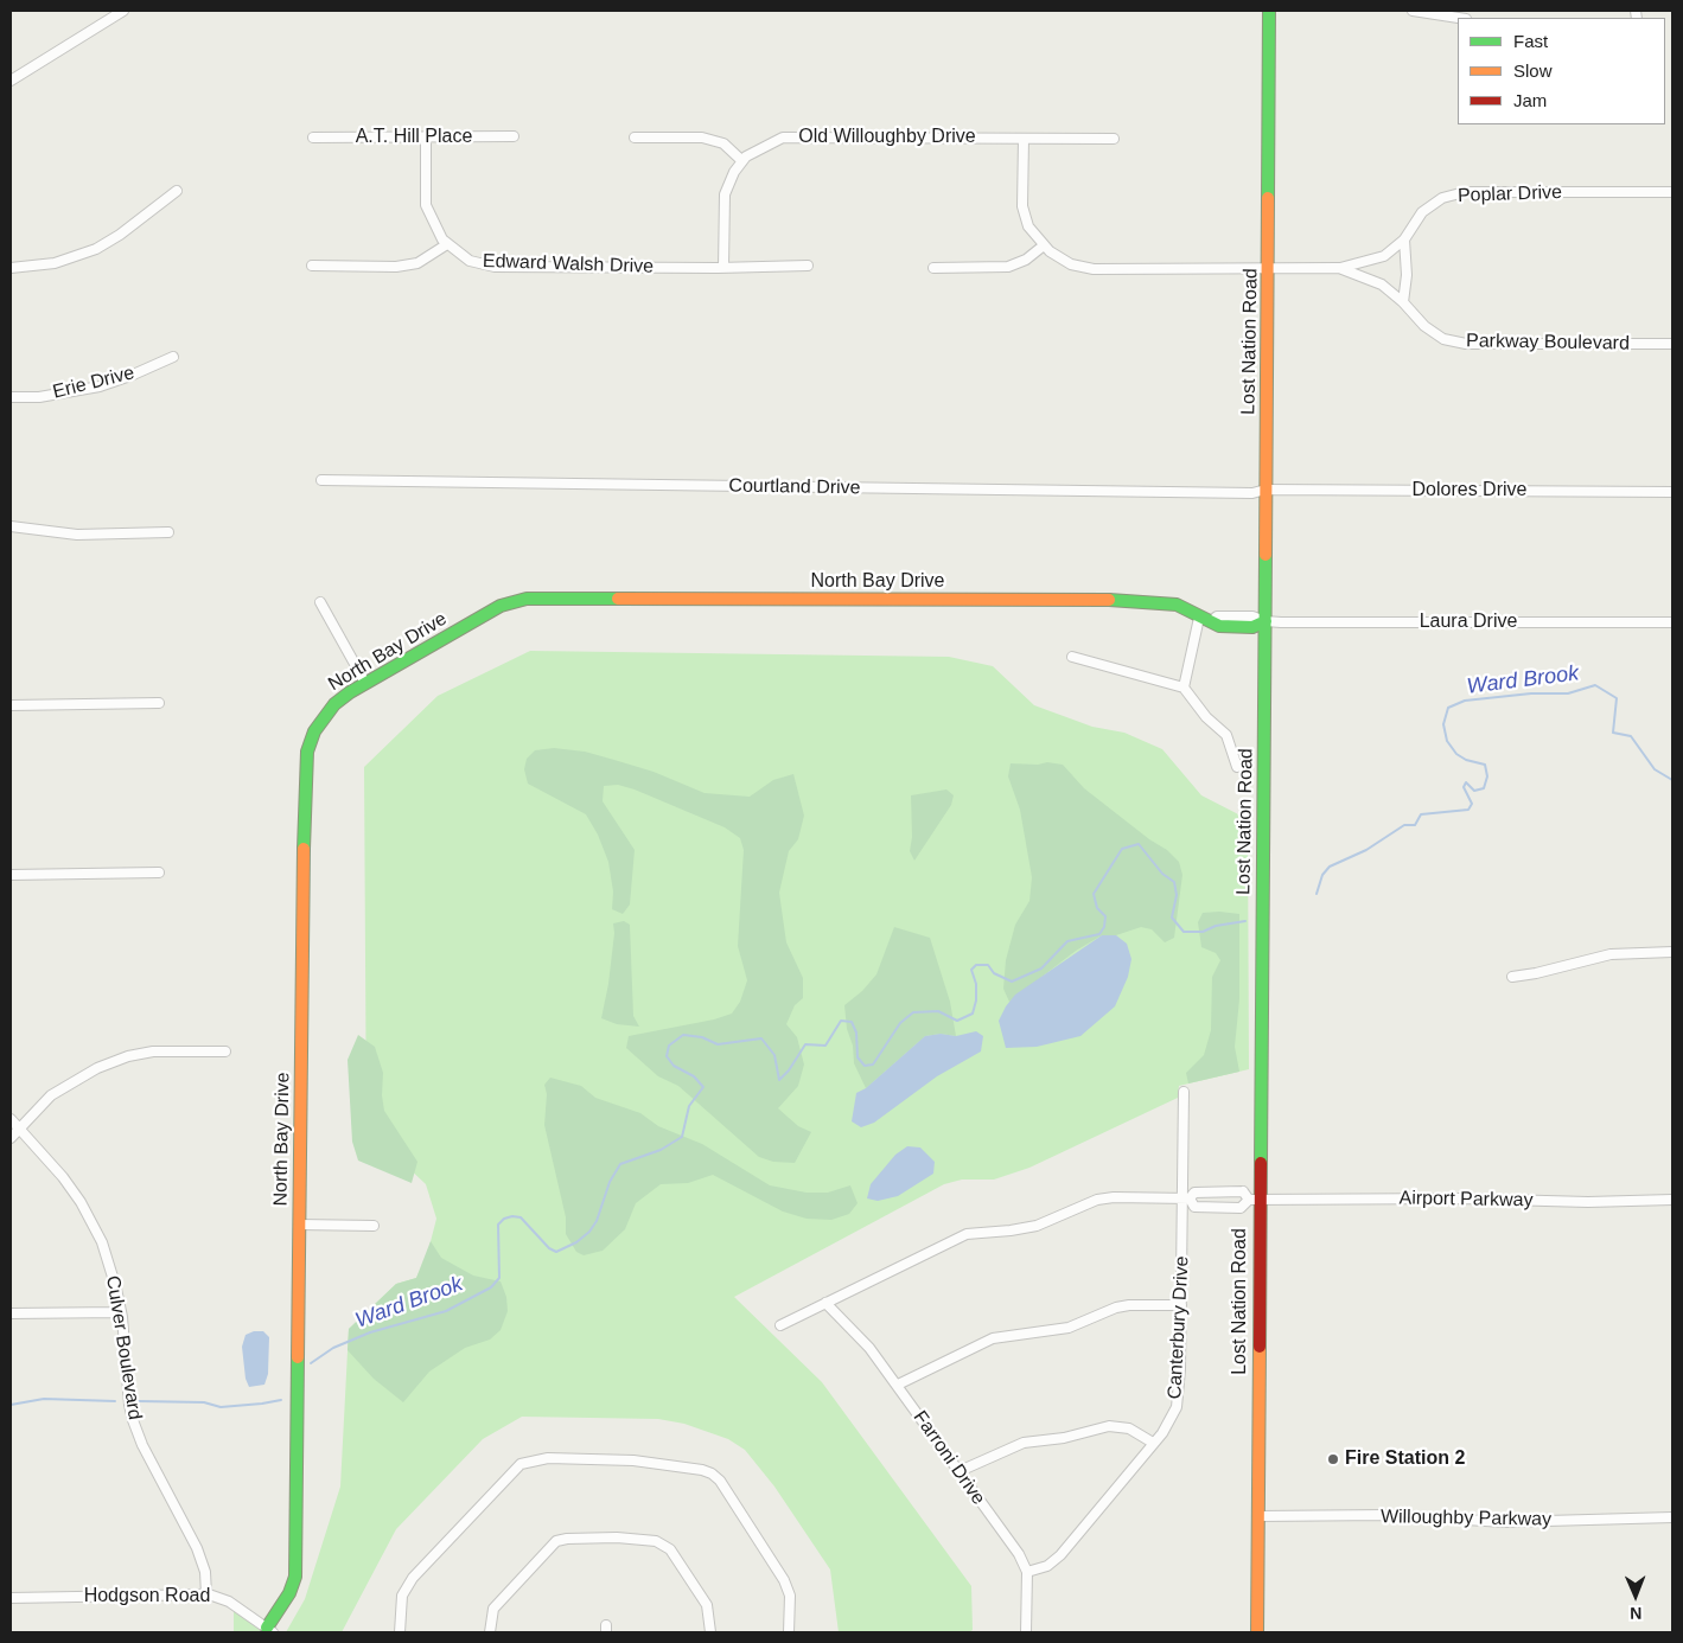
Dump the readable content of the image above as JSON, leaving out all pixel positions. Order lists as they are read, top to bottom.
{
  "streets": {
    "street": [
      "A.T. Hill Place",
      "Old Willoughby Drive",
      "Poplar Drive",
      "Edward Walsh Drive",
      "Lost Nation Road",
      "Parkway Boulevard",
      "Erie Drive",
      "Courtland Drive",
      "Dolores Drive",
      "North Bay Drive",
      "Laura Drive",
      "Airport Parkway",
      "Canterbury Drive",
      "Culver Boulevard",
      "Farroni Drive",
      "Willoughby Parkway",
      "Hodgson Road"
    ]
  },
  "crossings": [
    ["A.T. Hill Place", "Edward Walsh Drive"],
    ["Old Willoughby Drive", "Edward Walsh Drive"],
    ["Poplar Drive", "Parkway Boulevard"],
    ["Lost Nation Road", "Parkway Boulevard"],
    ["Lost Nation Road", "Courtland Drive"],
    ["Lost Nation Road", "Dolores Drive"],
    ["Lost Nation Road", "North Bay Drive"],
    ["Lost Nation Road", "Laura Drive"],
    ["Lost Nation Road", "Airport Parkway"],
    ["Lost Nation Road", "Willoughby Parkway"],
    ["Courtland Drive", "Dolores Drive"],
    ["North Bay Drive", "Laura Drive"],
    ["North Bay Drive", "Hodgson Road"],
    ["Canterbury Drive", "Farroni Drive"],
    ["Culver Boulevard", "Hodgson Road"]
  ],
  "water": ["Ward Brook"],
  "places": ["Fire Station 2"],
  "legend": ["Fast", "Slow", "Jam"],
  "north": "bottom"
}
